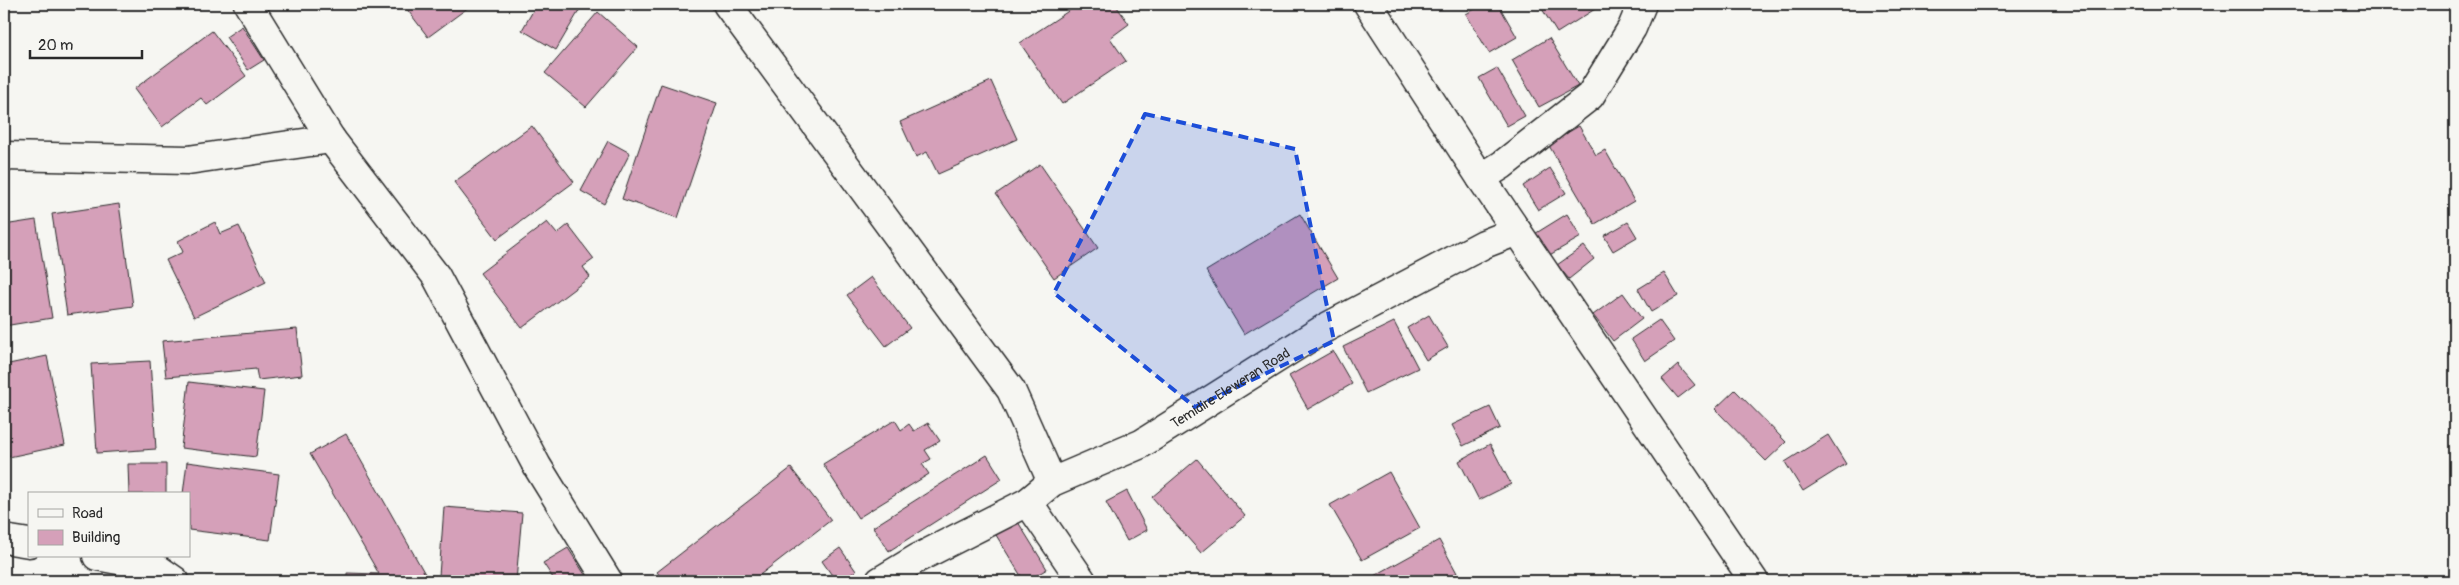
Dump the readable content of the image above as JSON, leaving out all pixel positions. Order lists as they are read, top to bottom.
{
  "streets": {
    "street": ["Temidire Eleweran Road"]
  },
  "legend": ["Road", "Building"],
  "scale_bar": "20 m"
}
